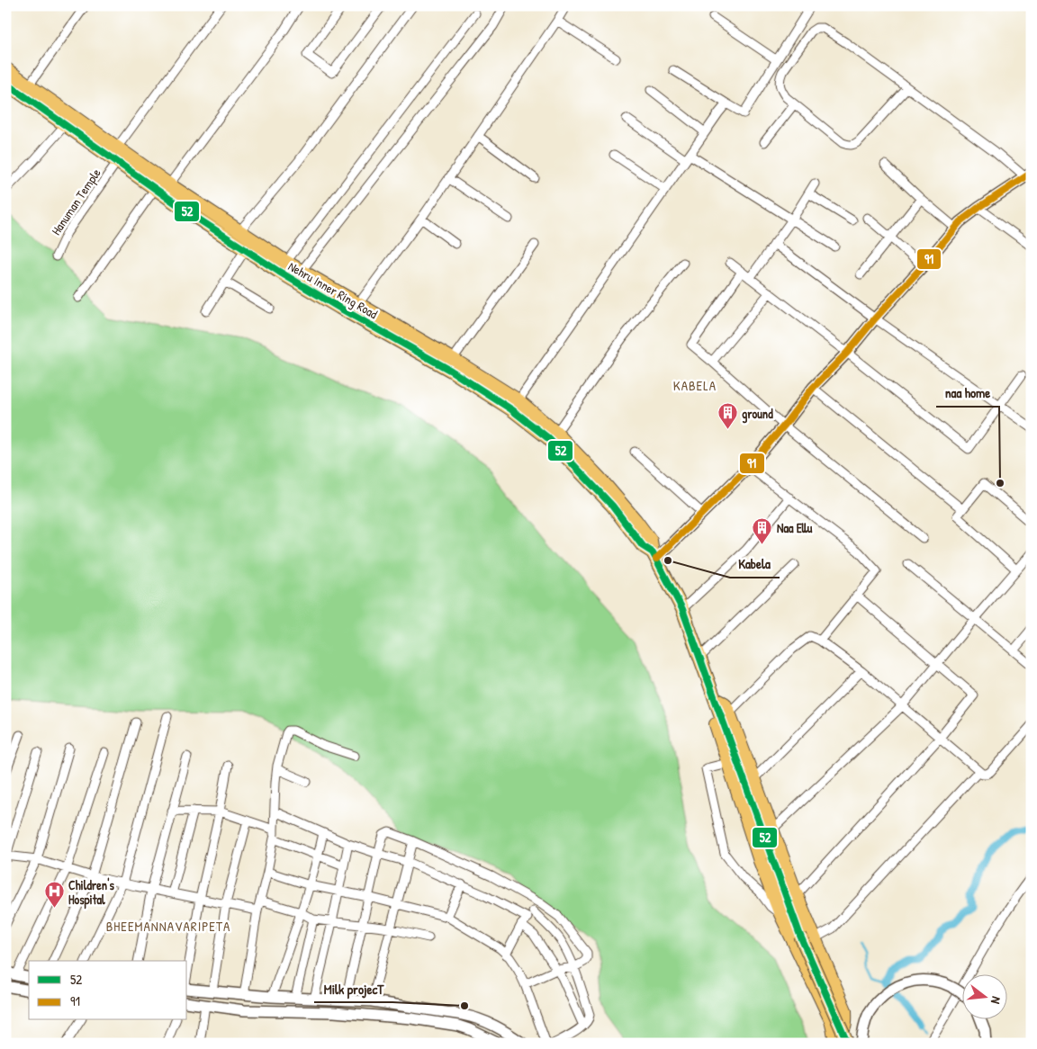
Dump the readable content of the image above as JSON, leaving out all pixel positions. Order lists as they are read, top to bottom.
{
  "streets": {
    "main road": ["Nehru Inner Ring Road"],
    "street": ["Hanuman Temple"]
  },
  "crossings": [
    ["Hanuman Temple", "Nehru Inner Ring Road"]
  ],
  "districts": ["KABELA", "BHEEMANNAVARIPETA"],
  "places": {
    "building": ["ground", "Naa Ellu"],
    "other": ["naa home", "Kabela", "Milk projecT"],
    "hospital": ["Children's Hospital"]
  },
  "lines": ["transit line 52", "transit line 91"],
  "legend": ["52", "91"],
  "north": "right"
}
